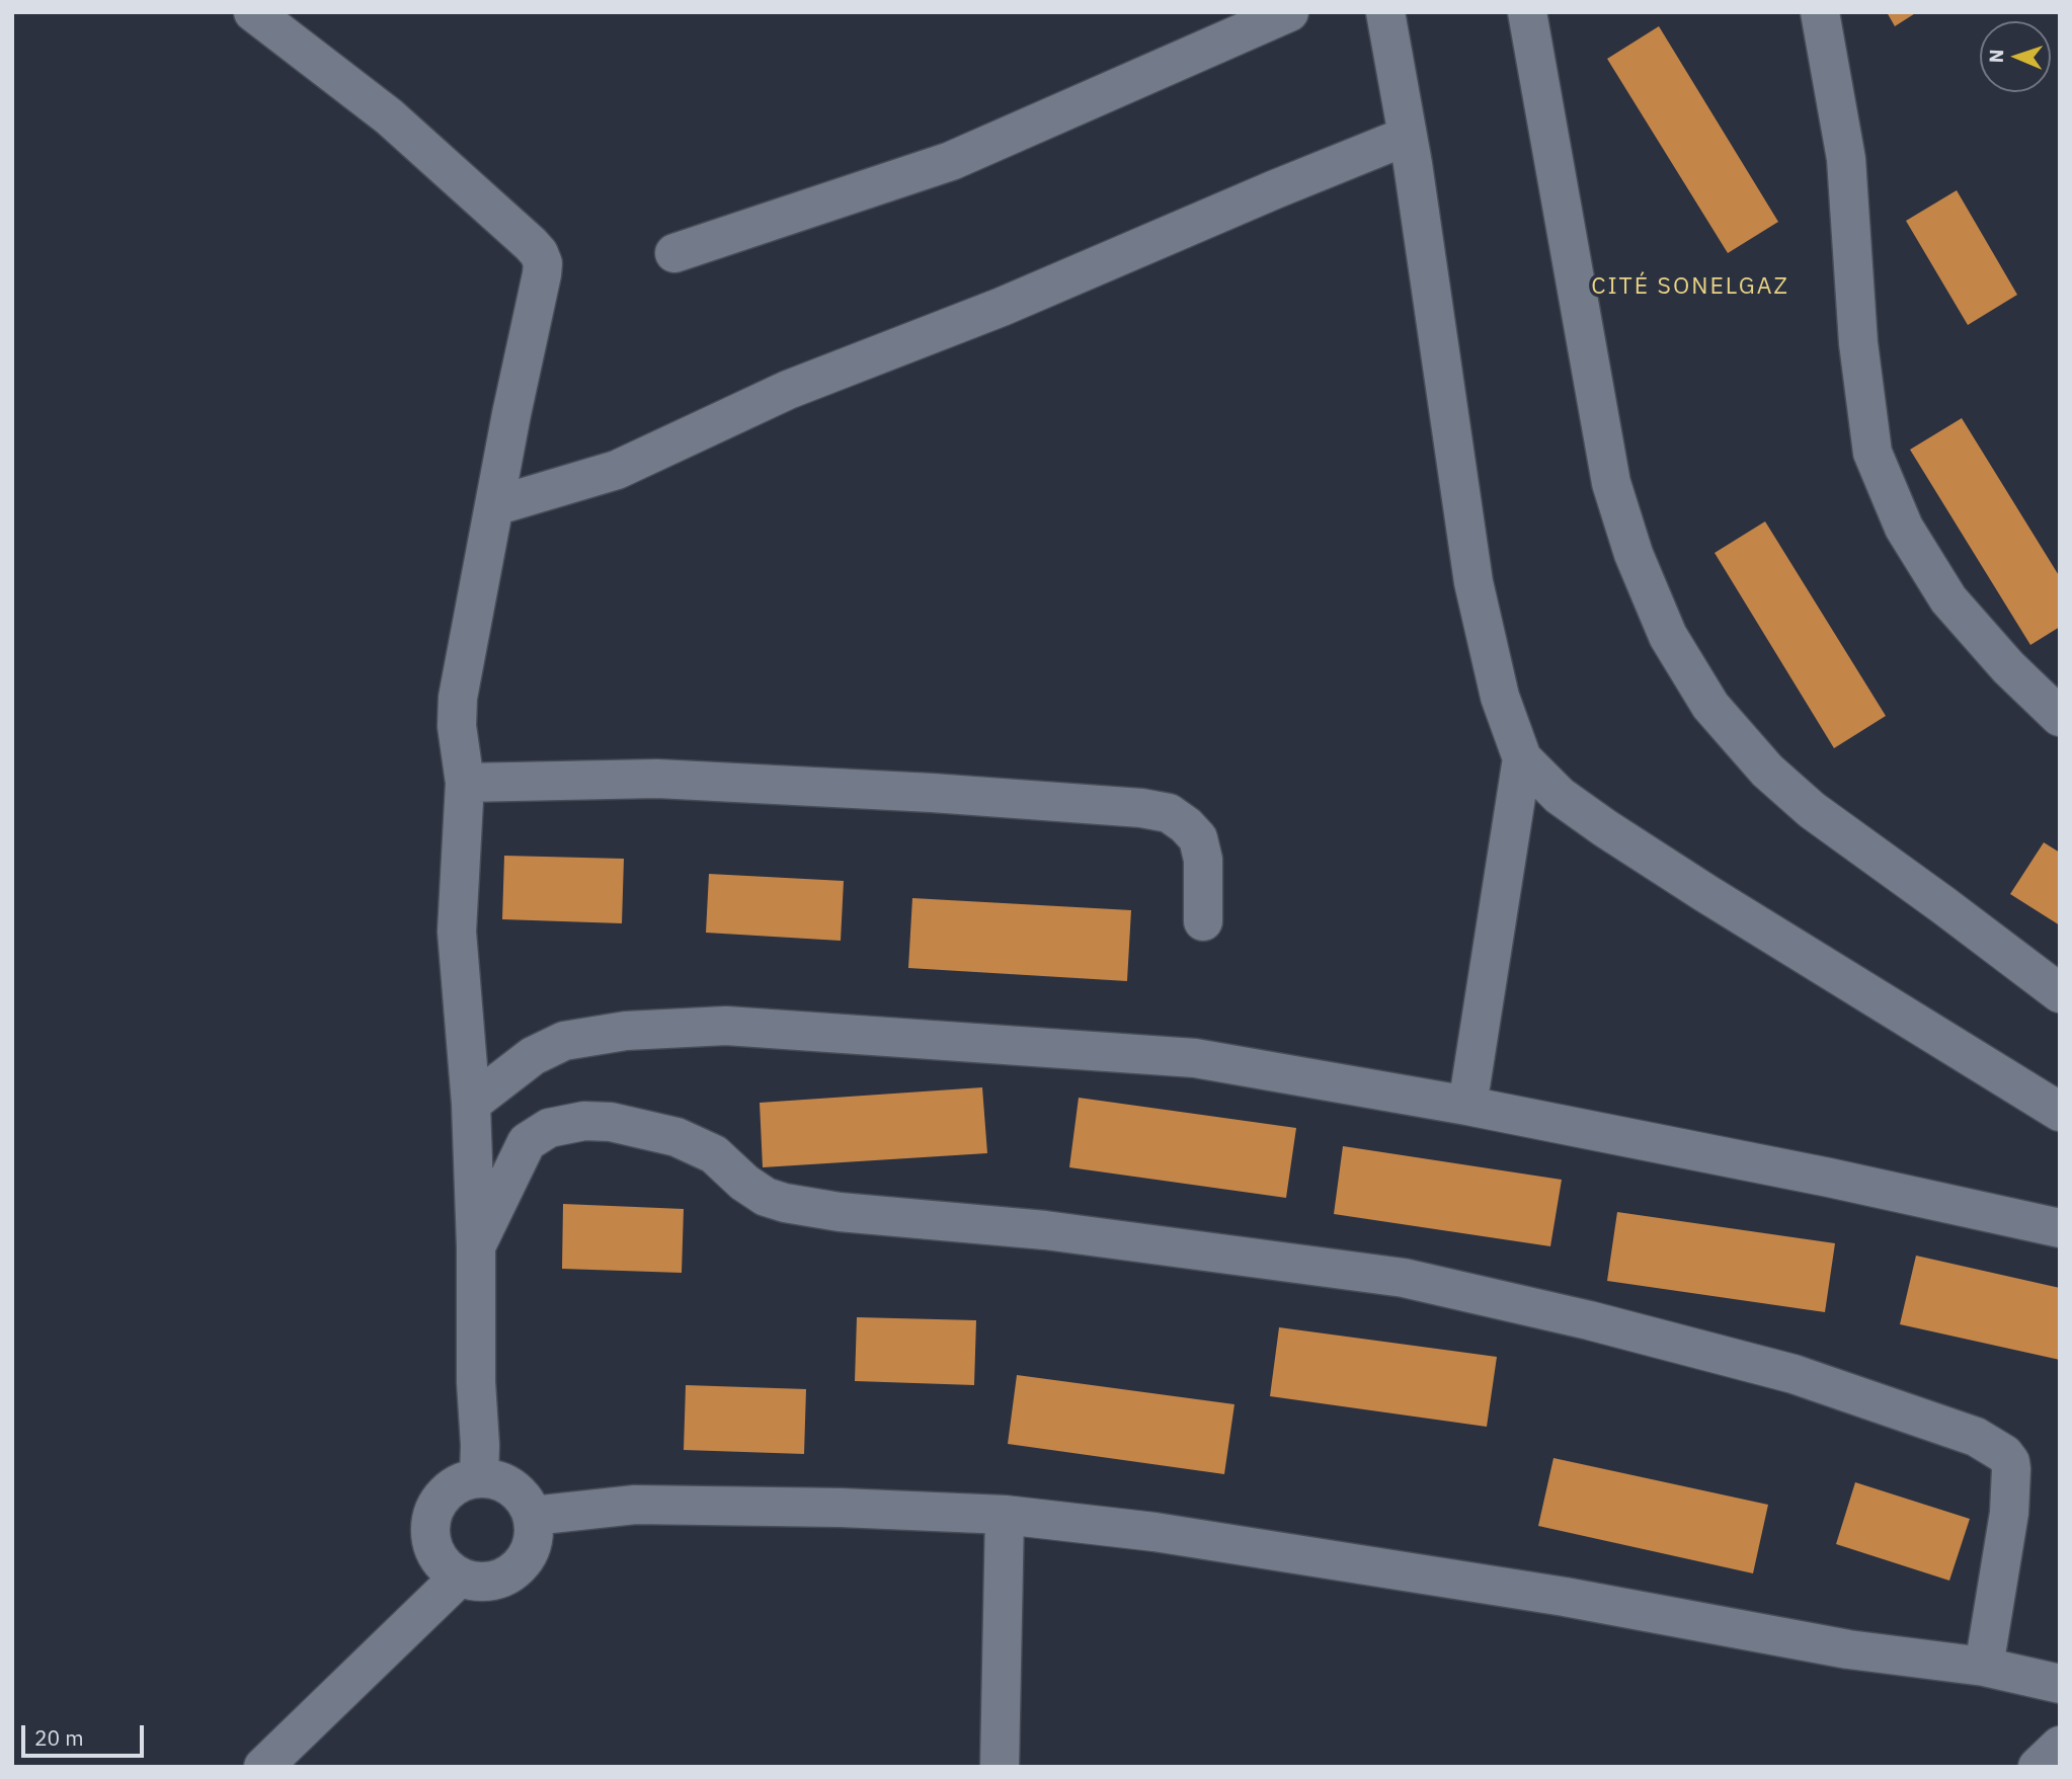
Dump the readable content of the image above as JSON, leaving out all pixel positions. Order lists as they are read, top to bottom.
{
  "districts": ["CITÉ SONELGAZ"],
  "scale_bar": "20 m",
  "north": "left"
}
